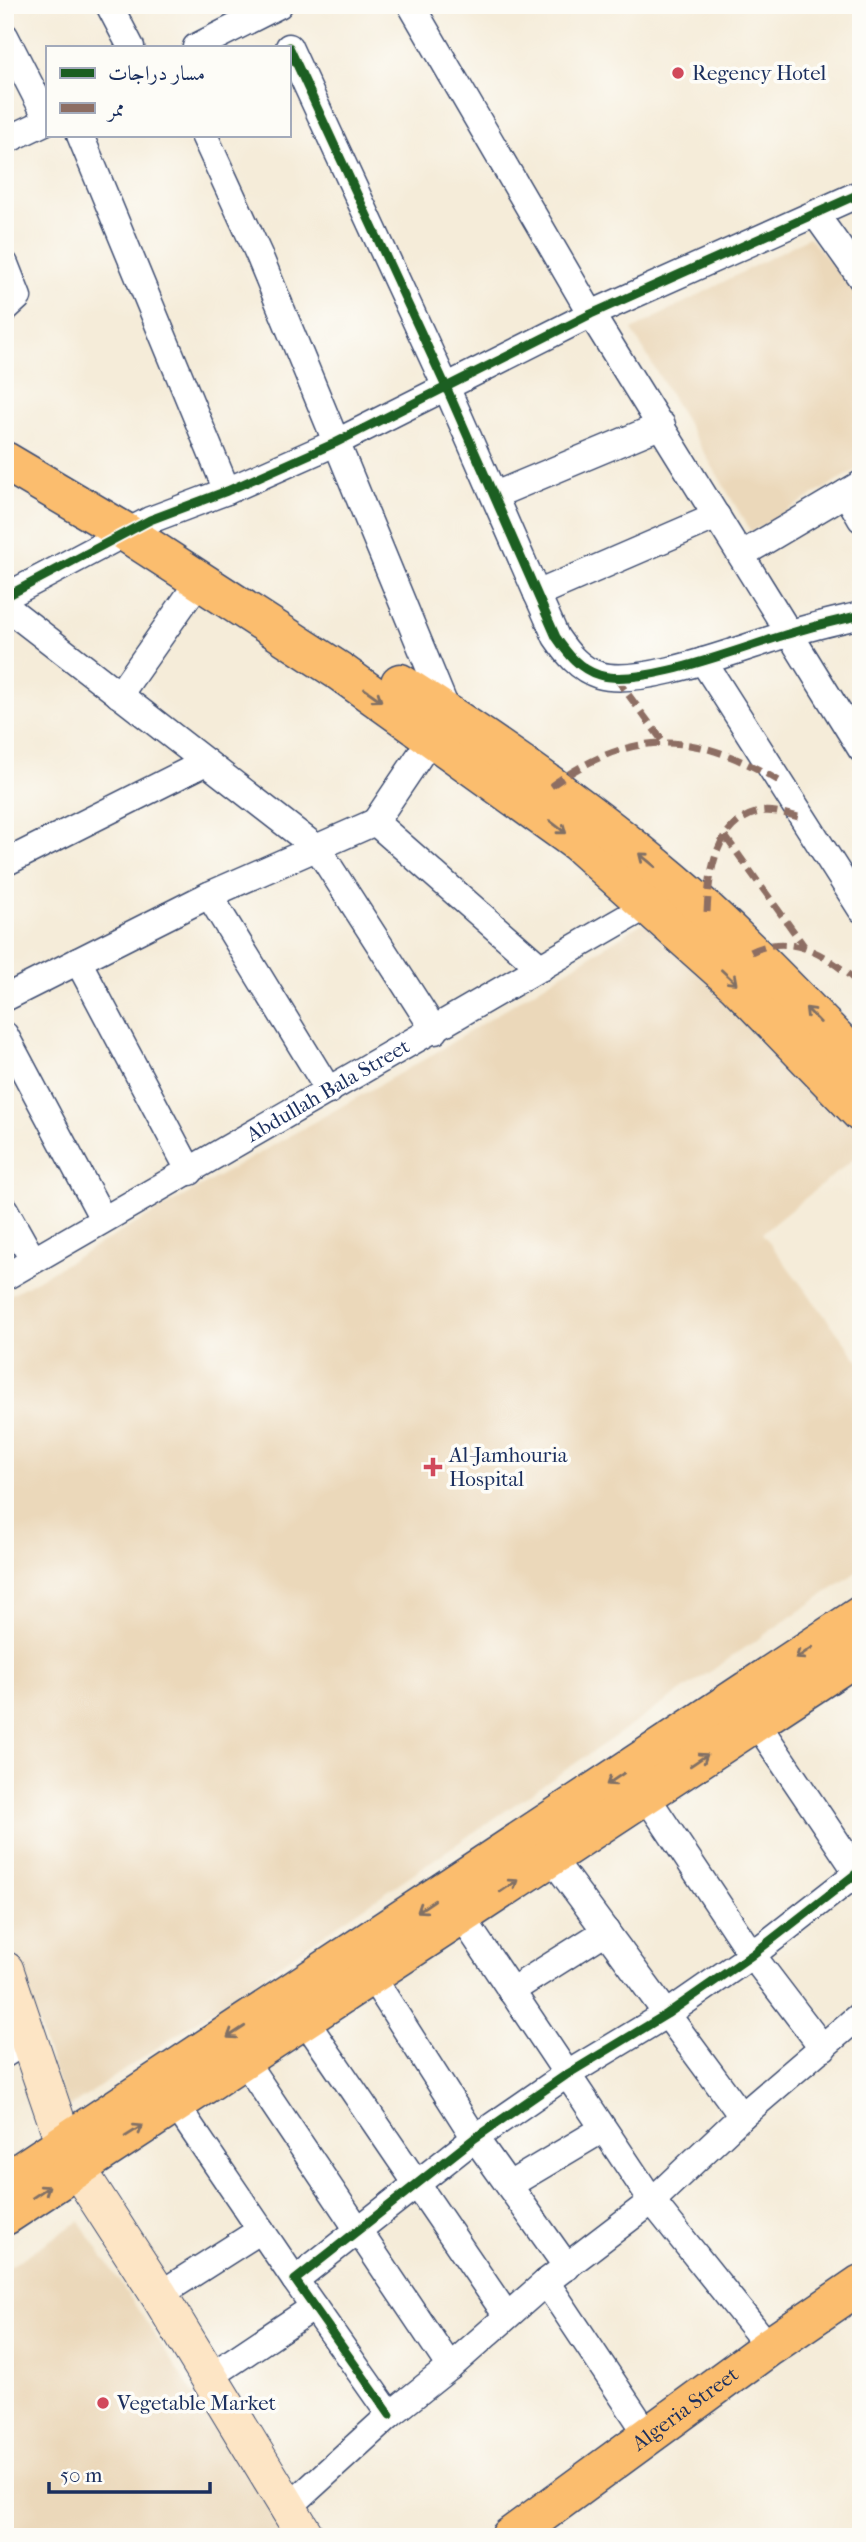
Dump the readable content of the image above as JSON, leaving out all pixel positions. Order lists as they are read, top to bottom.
{
  "streets": {
    "main road": ["Algeria Street"],
    "street": ["Abdullah Bala Street"]
  },
  "places": {
    "other": ["Regency Hotel", "Vegetable Market"],
    "health": ["Al-Jamhouria Hospital"]
  },
  "legend": ["مسار دراجات", "ممر"],
  "scale_bar": "50 m"
}
